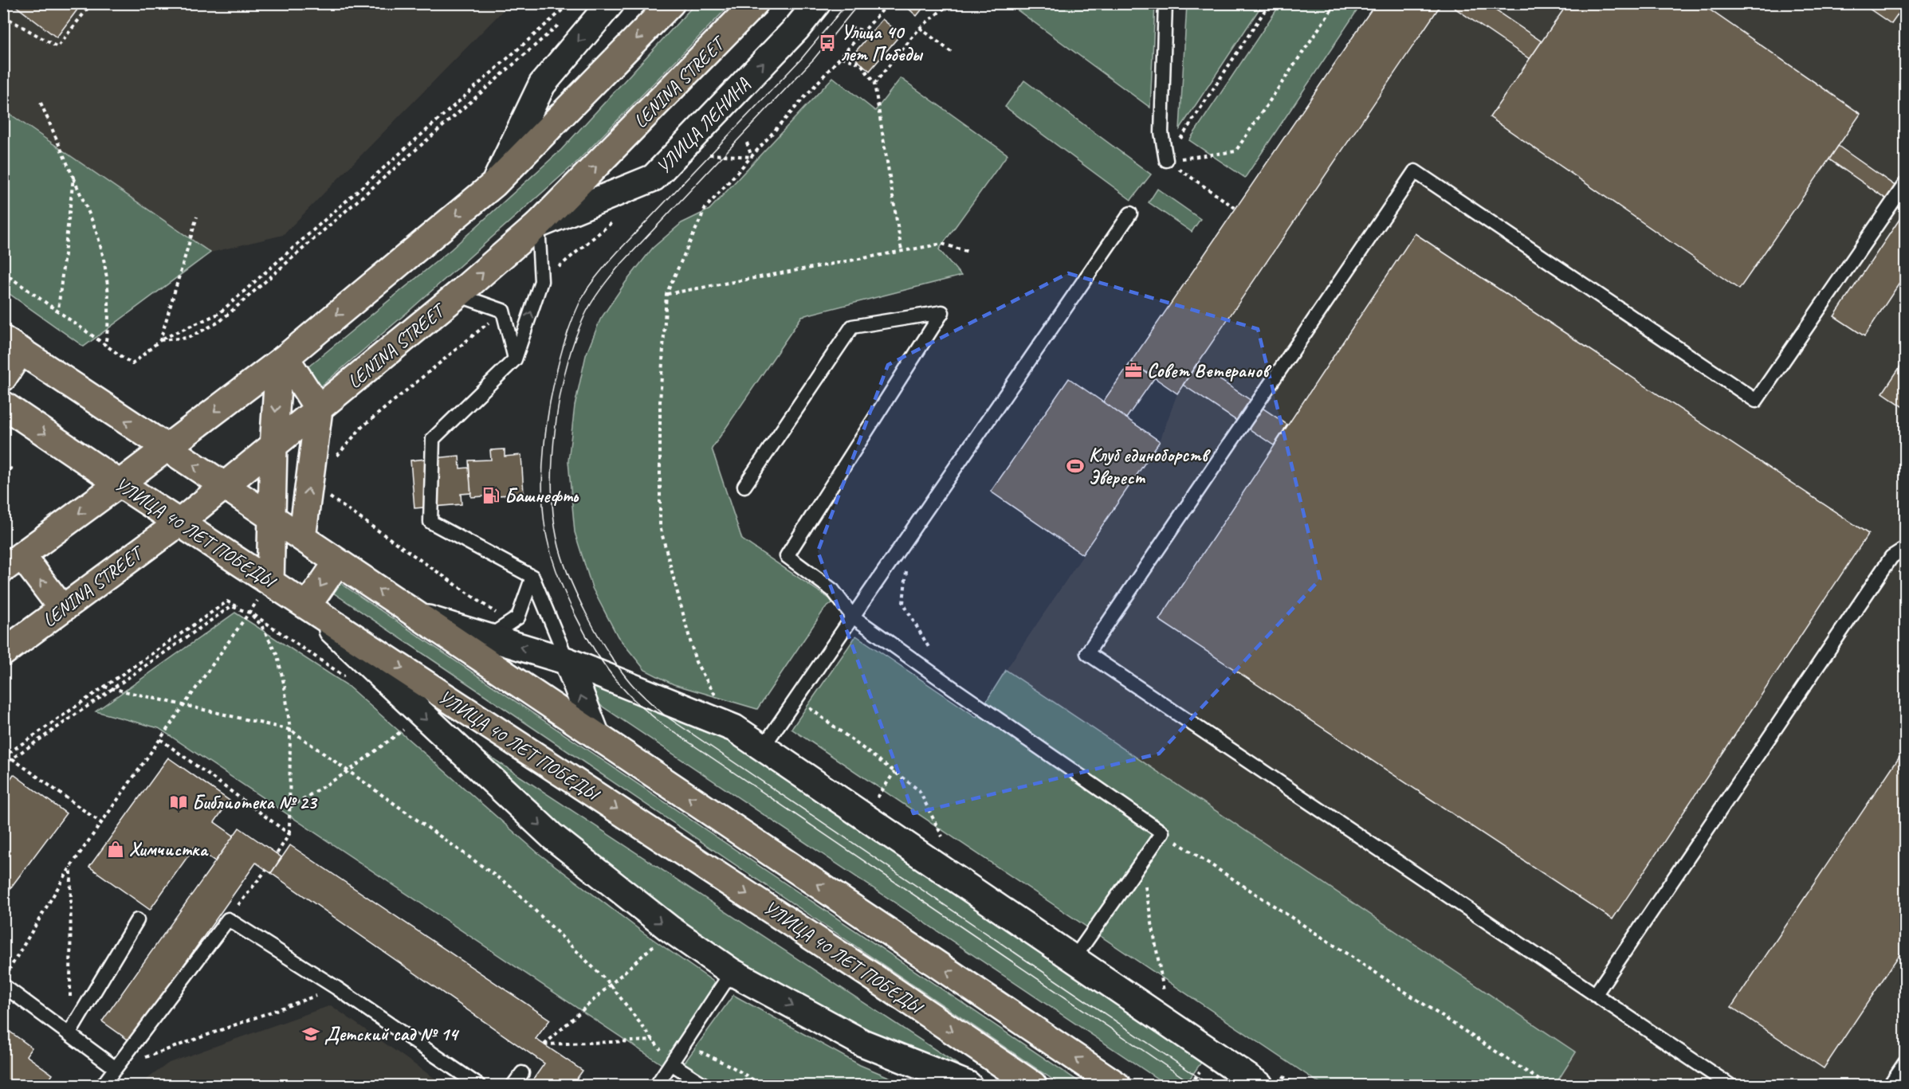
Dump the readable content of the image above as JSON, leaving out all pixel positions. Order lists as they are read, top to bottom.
{
  "streets": {
    "main road": ["LENINA STREET", "УЛИЦА 40 ЛЕТ ПОБЕДЫ"],
    "street": ["УЛИЦА ЛЕНИНА"]
  },
  "crossings": [
    ["LENINA STREET", "УЛИЦА ЛЕНИНА"],
    ["LENINA STREET", "УЛИЦА 40 ЛЕТ ПОБЕДЫ"]
  ],
  "places": {
    "bus stop": ["Улица 40 лет Победы"],
    "office": ["Совет Ветеранов"],
    "sports": ["Клуб единоборств Эверест"],
    "fuel station": ["Башнефть"],
    "library": ["Библиотека № 23"],
    "shop": ["Химчистка"],
    "school or university": ["Детский сад № 14"]
  }
}
